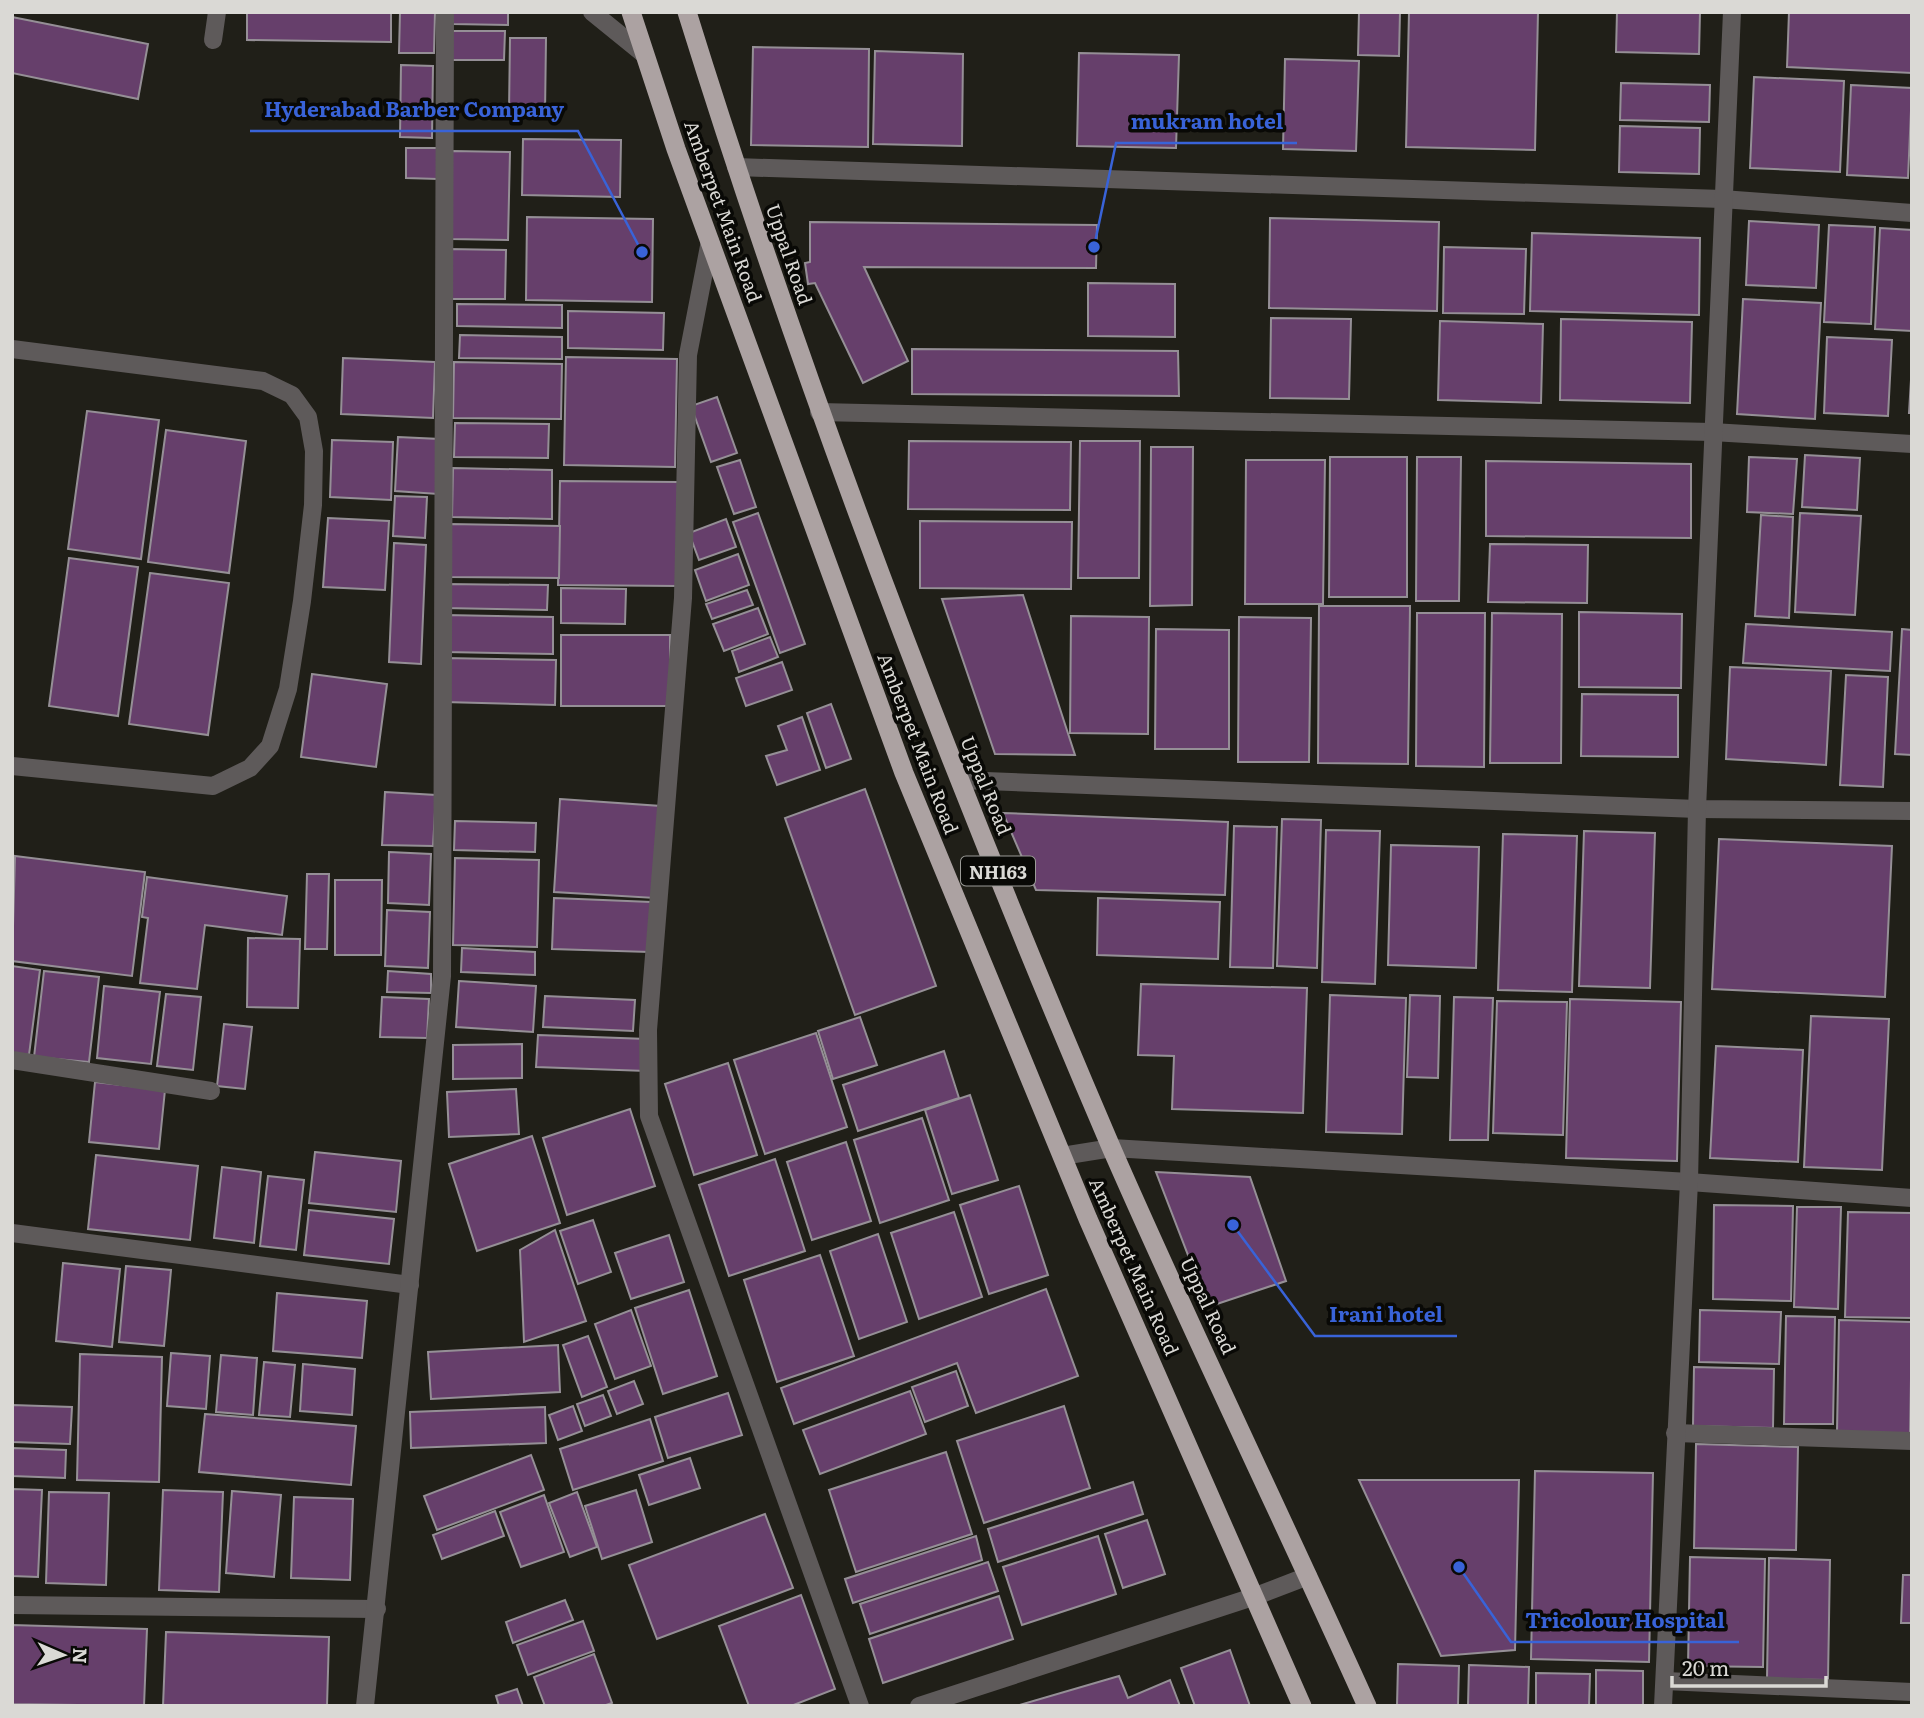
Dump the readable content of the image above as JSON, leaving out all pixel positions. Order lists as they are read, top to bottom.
{
  "streets": {
    "highway": ["Amberpet Main Road", "Uppal Road", "NH163"]
  },
  "places": [
    "mukram hotel",
    "Hyderabad Barber Company",
    "Irani hotel",
    "Tricolour Hospital"
  ],
  "scale_bar": "20 m",
  "north": "right"
}
